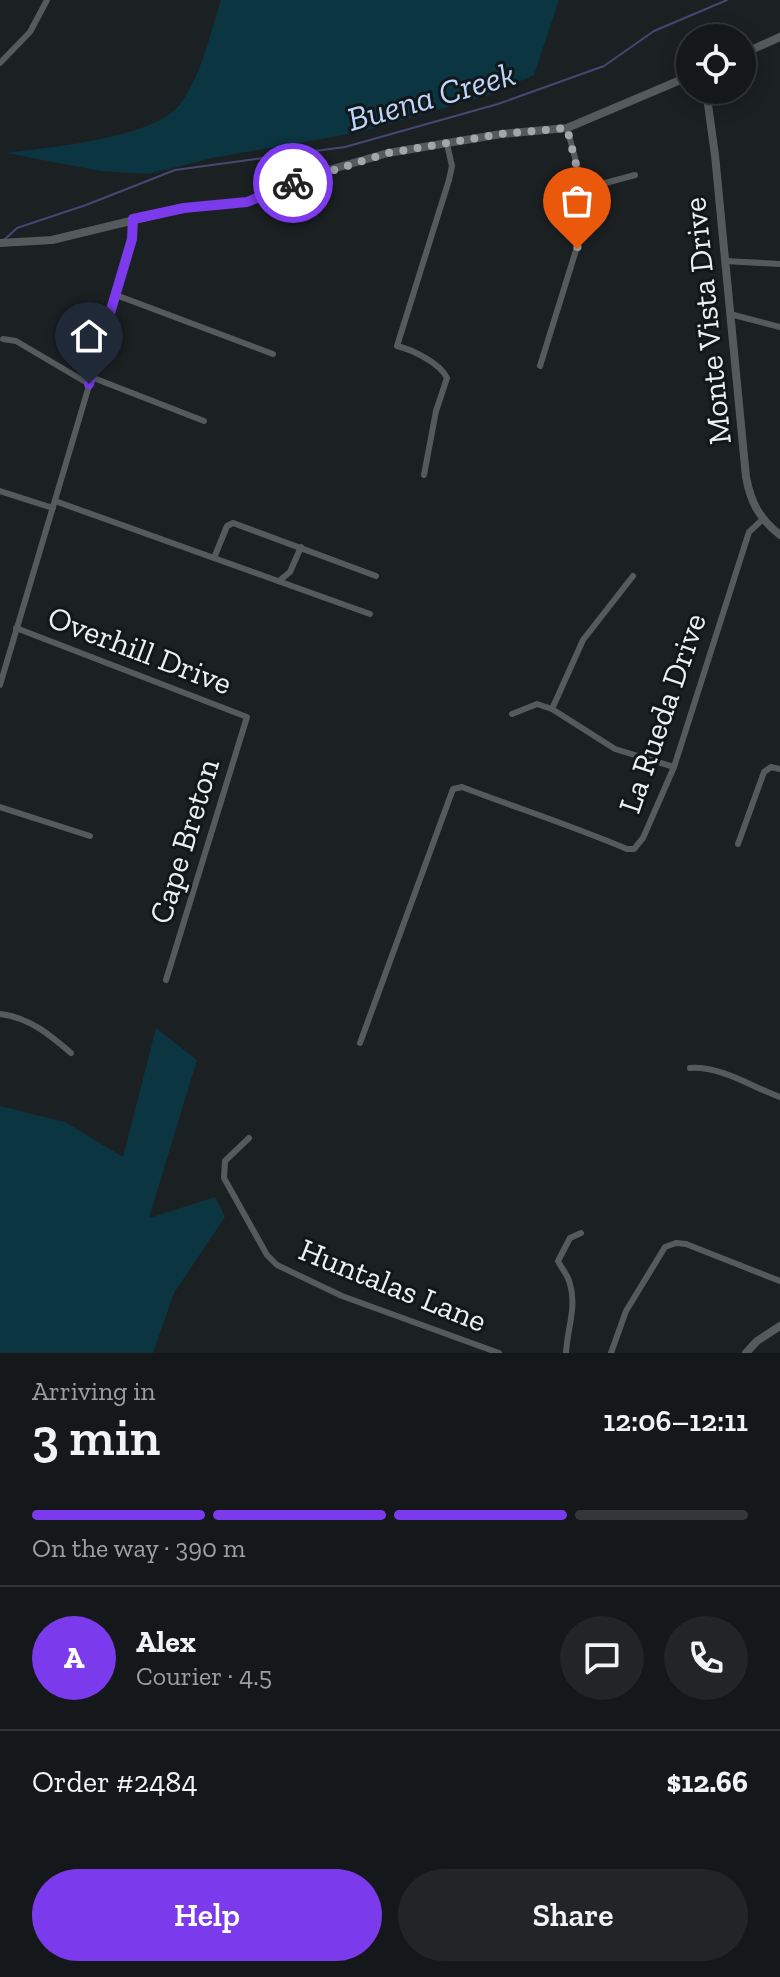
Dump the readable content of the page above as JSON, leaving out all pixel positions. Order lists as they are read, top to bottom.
{
  "streets": {
    "main road": ["Monte Vista Drive"],
    "street": [
      "Overhill Drive",
      "La Rueda Drive",
      "Cape Breton",
      "Huntalas Lane"
    ]
  },
  "crossings": [
    ["Monte Vista Drive", "La Rueda Drive"],
    ["Overhill Drive", "Cape Breton"]
  ],
  "water": ["Buena Creek"],
  "page": {
    "heading": ["3 min", "Arriving in", "12:06–12:11"],
    "panel": [
      "Alex",
      "Courier · 4.5",
      "Order #2484",
      "$12.66"
    ],
    "bar": "On the way · 390 m",
    "round": "A",
    "buttons": ["Help", "Share"]
  }
}
